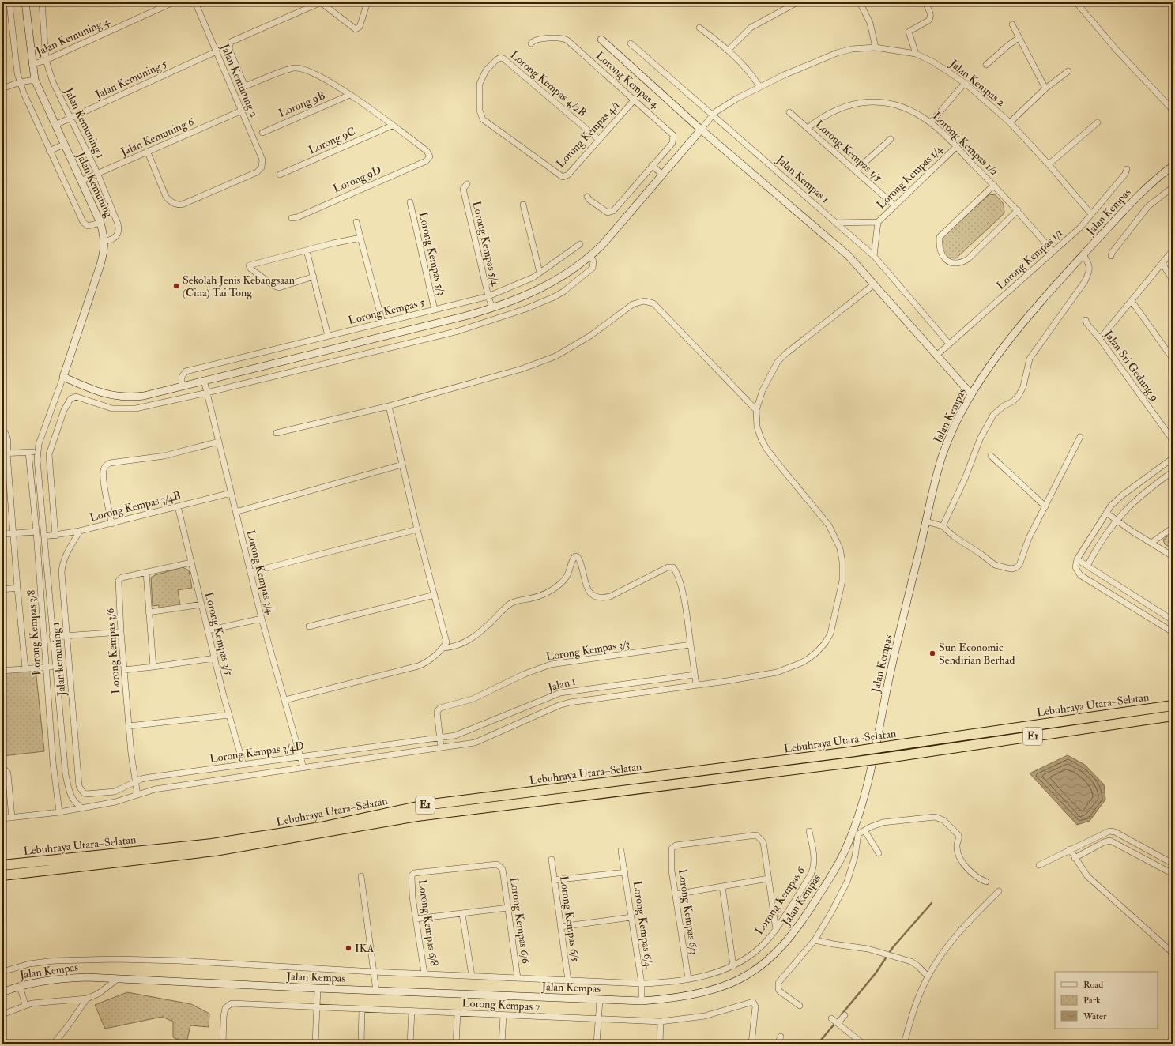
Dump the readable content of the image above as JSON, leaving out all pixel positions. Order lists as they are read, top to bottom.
{
  "streets": {
    "highway": ["Lebuhraya Utara–Selatan", "E1"],
    "main road": ["Jalan Kemuning", "Jalan Kempas"],
    "street": [
      "Jalan Kemuning 4",
      "Jalan Kemuning 5",
      "Lorong Kempas 4",
      "Jalan Kemuning 2",
      "Jalan Kempas 2",
      "Lorong Kempas 4/2B",
      "Lorong 9B",
      "Jalan Kemuning 1",
      "Lorong Kempas 4/1",
      "Jalan Kemuning 6",
      "Lorong 9C",
      "Lorong Kempas 1/2",
      "Lorong Kempas 1/5",
      "Lorong Kempas 1/4",
      "Lorong 9D",
      "Jalan Kempas 1",
      "Lorong Kempas 5/4",
      "Lorong Kempas 5/3",
      "Lorong Kempas 1/1",
      "Lorong Kempas 5",
      "Jalan Sri Gedung 9",
      "Lorong Kempas 3/4B",
      "Lorong Kempas 3/4",
      "Lorong Kempas 3/8",
      "Lorong Kempas 3/5",
      "Lorong Kempas 3/3",
      "Lorong Kempas 3/6",
      "Jalan kemuning 1",
      "Jalan 1",
      "Lorong Kempas 3/4D",
      "Lorong Kempas 6",
      "Lorong Kempas 6/3",
      "Lorong Kempas 6/5",
      "Lorong Kempas 6/6",
      "Lorong Kempas 6/8",
      "Lorong Kempas 6/4",
      "Lorong Kempas 7"
    ]
  },
  "crossings": [
    ["Jalan Kemuning 4", "Jalan Kemuning 1"],
    ["Jalan Kemuning 4", "Jalan Kemuning"],
    ["Jalan Kemuning 5", "Jalan Kemuning 2"],
    ["Jalan Kemuning 5", "Jalan Kemuning 1"],
    ["Jalan Kemuning 5", "Jalan Kemuning"],
    ["Lorong Kempas 4", "Lorong Kempas 4/1"],
    ["Jalan Kemuning 2", "Jalan Kemuning 6"],
    ["Jalan Kempas 2", "Jalan Kempas 1"],
    ["Jalan Kempas 2", "Lorong Kempas 1/1"],
    ["Lorong Kempas 4/2B", "Lorong Kempas 4/1"],
    ["Jalan Kemuning 1", "Jalan Kemuning 6"],
    ["Jalan Kemuning 1", "Jalan Kemuning"],
    ["Jalan Kemuning 6", "Jalan Kemuning"],
    ["Lorong 9C", "Lorong 9D"],
    ["Lorong Kempas 1/2", "Lorong Kempas 1/5"],
    ["Lorong Kempas 1/2", "Lorong Kempas 1/4"],
    ["Lorong Kempas 1/2", "Lorong Kempas 1/1"],
    ["Lorong Kempas 1/5", "Lorong Kempas 1/4"],
    ["Lorong Kempas 1/4", "Jalan Kempas 1"],
    ["Jalan Kempas 1", "Lorong Kempas 1/1"],
    ["Jalan Kempas", "Lorong Kempas 6/4"],
    ["Lorong Kempas 5/4", "Lorong Kempas 5"],
    ["Lorong Kempas 5/3", "Lorong Kempas 5"],
    ["Lorong Kempas 3/4B", "Lorong Kempas 3/4"],
    ["Lorong Kempas 3/4B", "Lorong Kempas 3/5"],
    ["Lorong Kempas 3/4B", "Jalan kemuning 1"],
    ["Lorong Kempas 3/4", "Lorong Kempas 3/4D"],
    ["Lorong Kempas 3/5", "Lorong Kempas 3/6"],
    ["Lorong Kempas 3/5", "Lorong Kempas 3/4D"],
    ["Lorong Kempas 3/3", "Jalan 1"],
    ["Lorong Kempas 3/3", "Lorong Kempas 3/4D"],
    ["Lorong Kempas 3/6", "Lorong Kempas 3/4D"],
    ["Jalan kemuning 1", "Lorong Kempas 3/4D"],
    ["Jalan 1", "Lorong Kempas 3/4D"],
    ["Lorong Kempas 6", "Lorong Kempas 6/3"],
    ["Lorong Kempas 6", "Lorong Kempas 6/5"],
    ["Lorong Kempas 6", "Lorong Kempas 6/6"],
    ["Lorong Kempas 6", "Lorong Kempas 6/8"],
    ["Lorong Kempas 6", "Lorong Kempas 6/4"],
    ["Lorong Kempas 6/6", "Lorong Kempas 6/8"]
  ],
  "places": ["Sekolah Jenis Kebangsaan (Cina) Tai Tong", "Sun Economic Sendirian Berhad", "IKA"],
  "legend": ["Road", "Park", "Water"]
}
